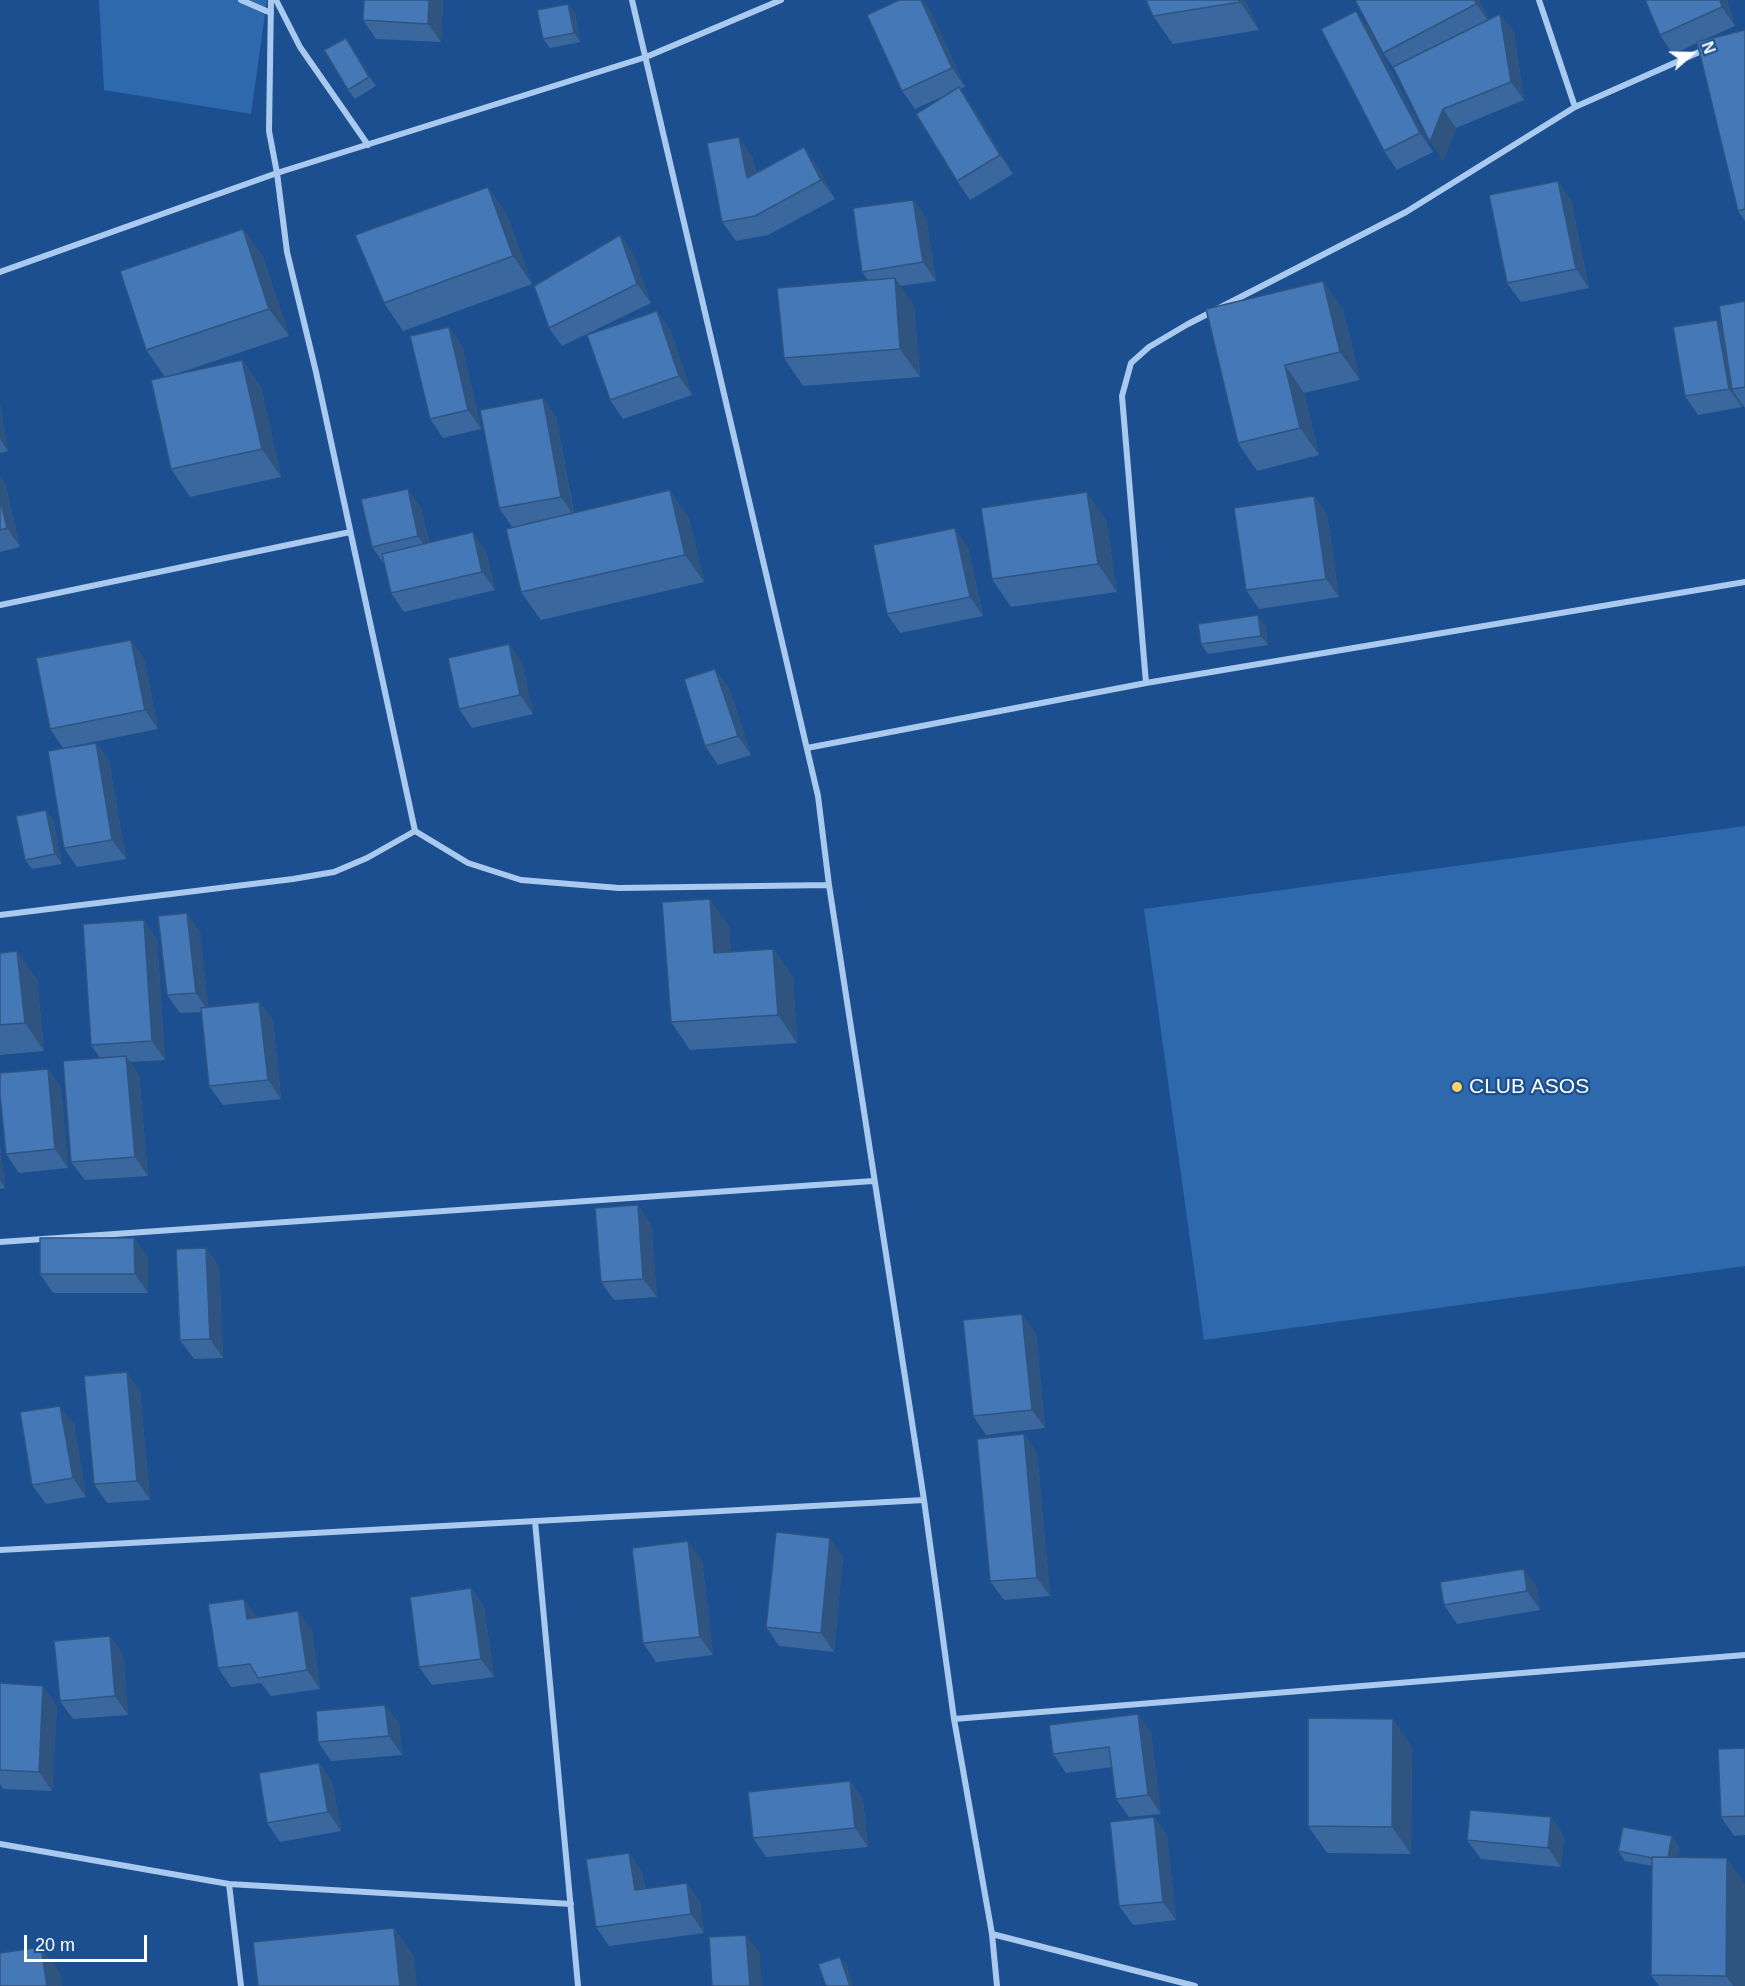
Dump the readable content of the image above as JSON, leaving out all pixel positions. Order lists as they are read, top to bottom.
{
  "places": ["CLUB ASOS"],
  "scale_bar": "20 m",
  "north": "right"
}
